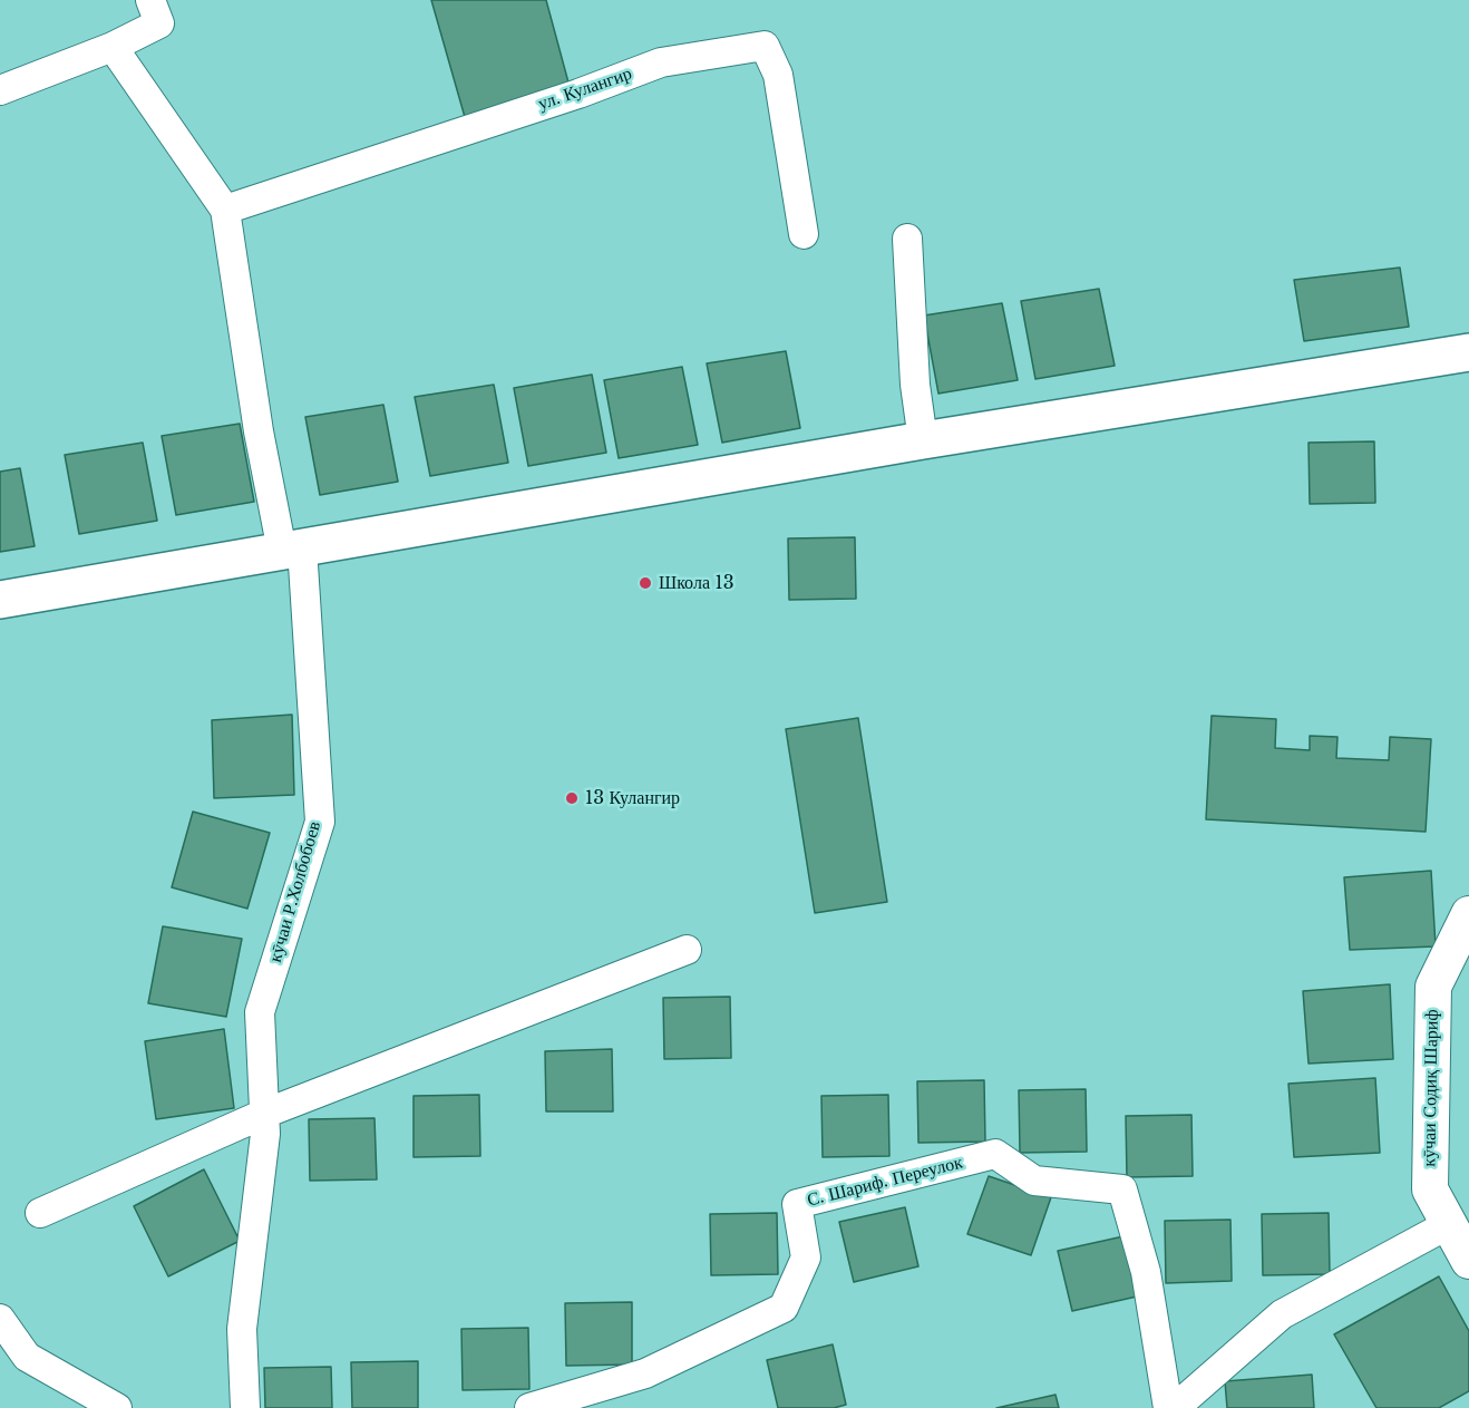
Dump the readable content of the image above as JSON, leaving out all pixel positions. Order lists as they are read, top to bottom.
{
  "streets": {
    "street": [
      "ул. Кулангир",
      "кӯчаи Р.Холбобоев",
      "кӯчаи Содиқ Шариф",
      "С. Шариф. Переулок"
    ]
  },
  "crossings": [
    ["ул. Кулангир", "кӯчаи Р.Холбобоев"]
  ],
  "places": ["Школа 13", "13 Кулангир"]
}
